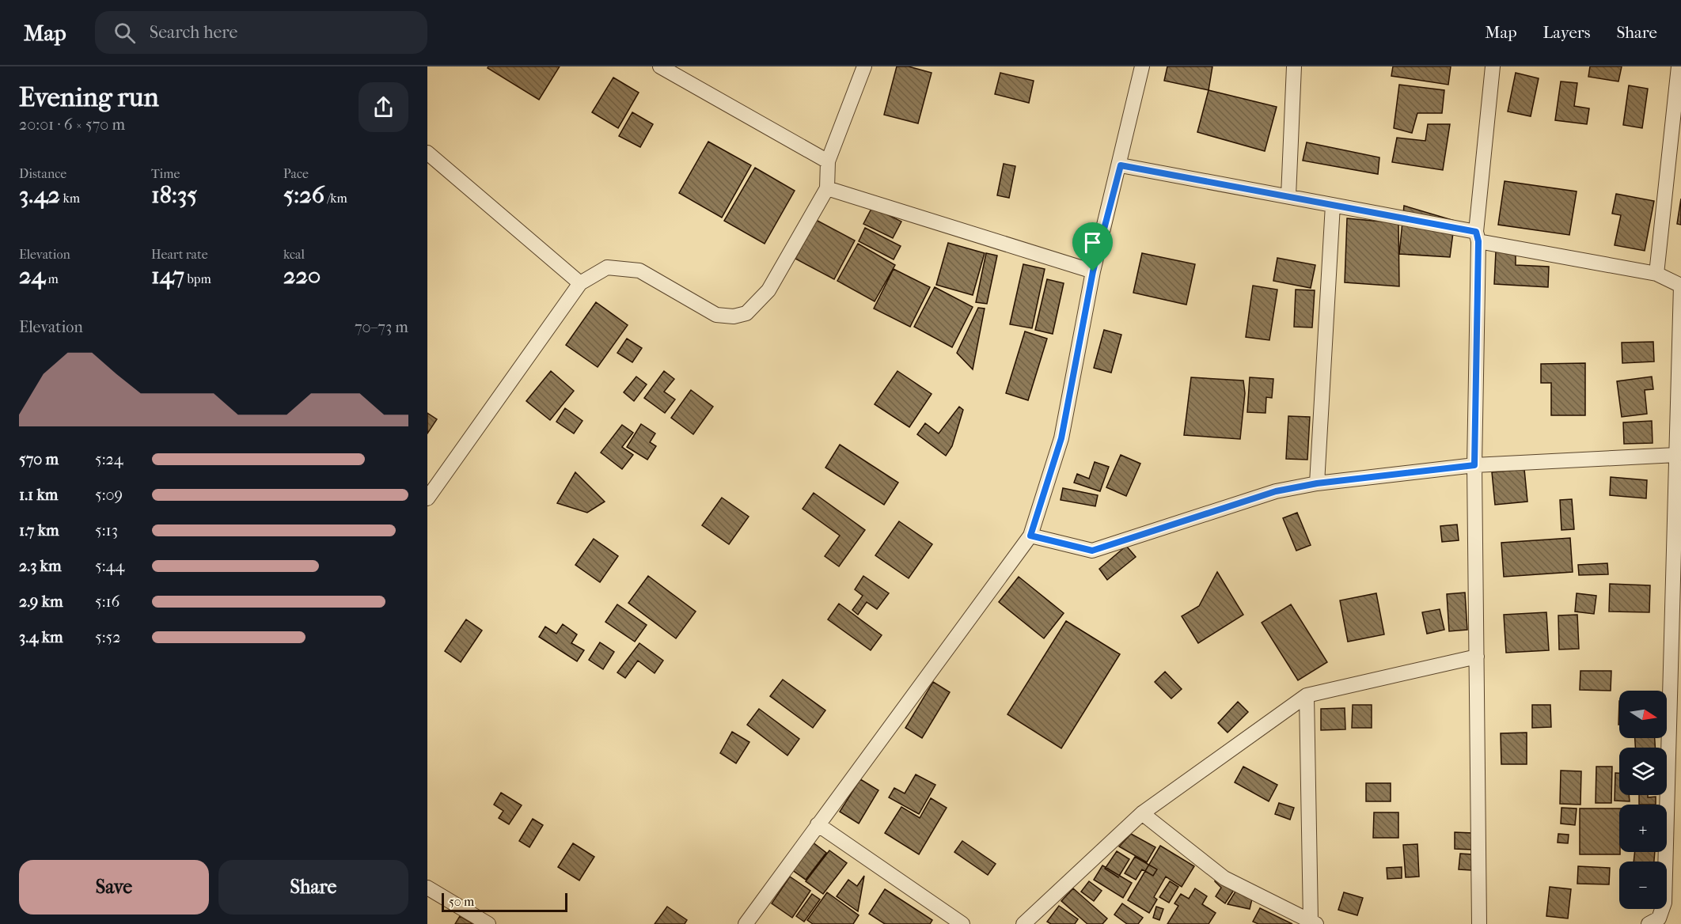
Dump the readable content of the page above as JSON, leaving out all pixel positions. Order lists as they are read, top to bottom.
{
  "scale_bar": "50 m",
  "north": "right",
  "page": {
    "header": "Map",
    "search": "Search here",
    "nav": ["Map", "Layers", "Share"],
    "heading": ["Evening run", "20:01 · 6 × 570 m"],
    "stats": [
      ["Distance", "3.42 km"],
      ["Time", "18:35"],
      ["Pace", "5:26 /km"],
      ["Elevation", "24 m"],
      ["Heart rate", "147 bpm"],
      ["kcal", "220"]
    ],
    "chart": ["Elevation", "70–73 m"],
    "list": [
      {
        "name": "570 m",
        "note": "5:24"
      },
      {
        "name": "1.1 km",
        "note": "5:09"
      },
      {
        "name": "1.7 km",
        "note": "5:13"
      },
      {
        "name": "2.3 km",
        "note": "5:44"
      },
      {
        "name": "2.9 km",
        "note": "5:16"
      },
      {
        "name": "3.4 km",
        "note": "5:52"
      }
    ],
    "map_buttons": ["+", "−"],
    "buttons": ["Save", "Share"],
    "scale": "50 m"
  }
}
